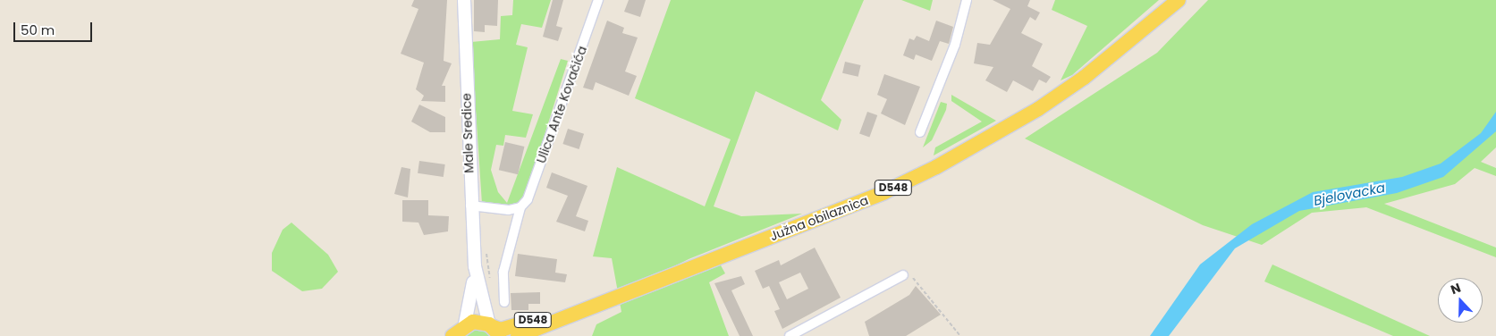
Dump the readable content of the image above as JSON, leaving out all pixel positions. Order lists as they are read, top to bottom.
{
  "streets": {
    "main road": ["D548", "Južna obilaznica"],
    "street": ["Ulica Ante Kovačića", "Male Sredice"]
  },
  "crossings": [
    ["Male Sredice", "D548"],
    ["Male Sredice", "Južna obilaznica"],
    ["D548", "Južna obilaznica"]
  ],
  "water": ["Bjelovacka"],
  "scale_bar": "50 m",
  "north": "top"
}
